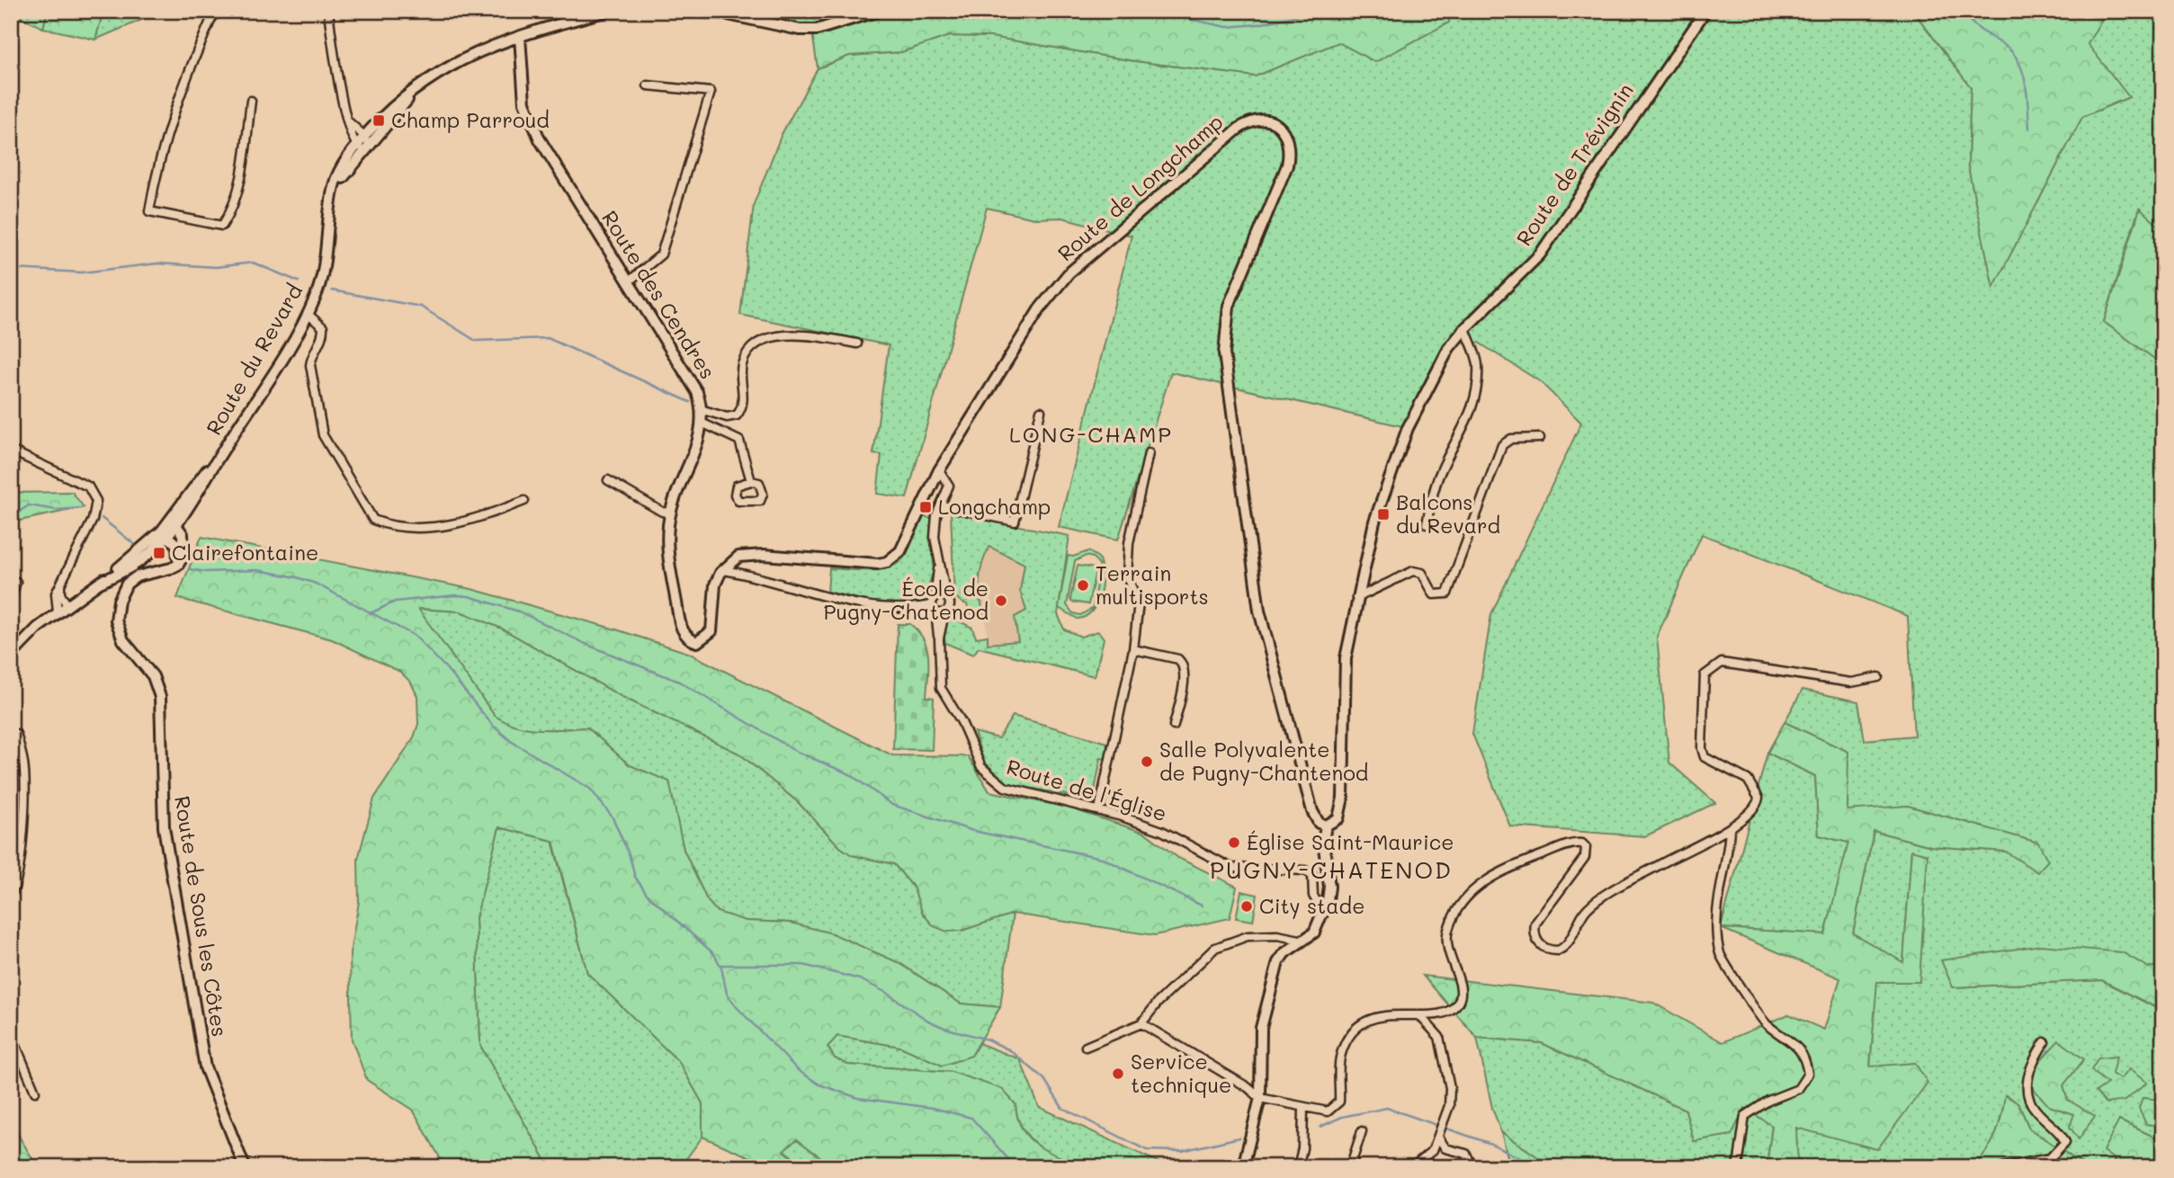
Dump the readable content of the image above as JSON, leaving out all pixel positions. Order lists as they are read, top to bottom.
{
  "streets": {
    "street": [
      "Route de Trévignin",
      "Route de Longchamp",
      "Route des Cendres",
      "Route du Revard",
      "Route de l'Église",
      "Route de Sous les Côtes"
    ]
  },
  "crossings": [
    ["Route de Trévignin", "Route de Longchamp"],
    ["Route de Longchamp", "Route des Cendres"],
    ["Route des Cendres", "Route du Revard"]
  ],
  "districts": ["LONG-CHAMP", "PUGNY-CHATENOD"],
  "places": {
    "transit": [
      "Champ Parroud",
      "Longchamp",
      "Balcons du Revard",
      "Clairefontaine"
    ],
    "other": [
      "Terrain multisports",
      "École de Pugny-Chatenod",
      "Salle Polyvalente de Pugny-Chantenod",
      "Église Saint-Maurice",
      "City stade",
      "Service technique"
    ]
  }
}
